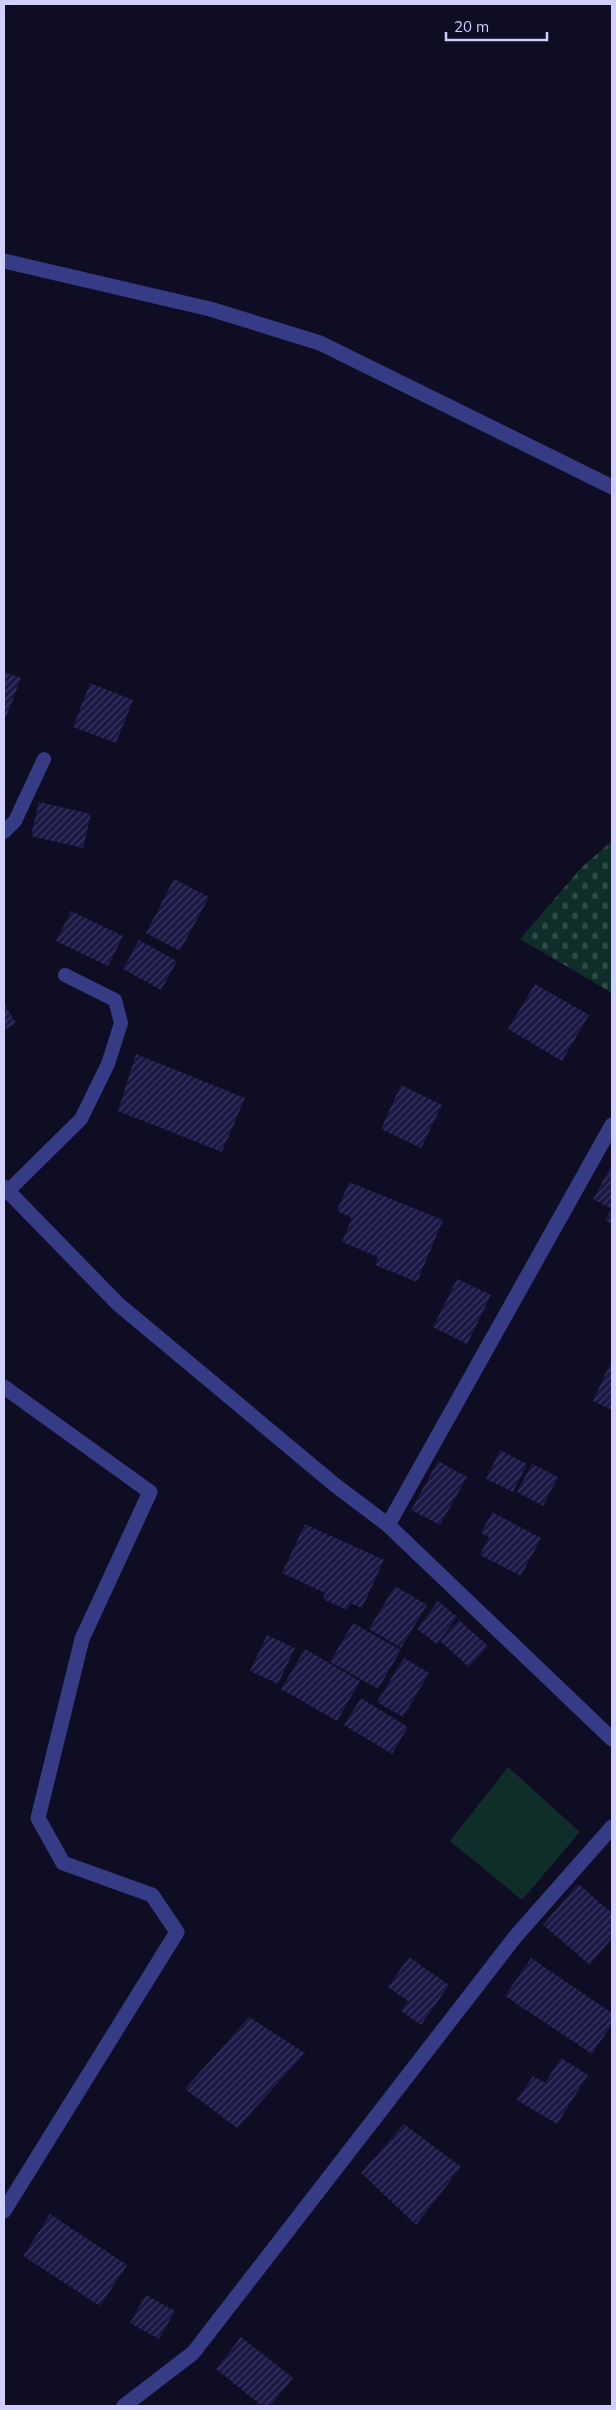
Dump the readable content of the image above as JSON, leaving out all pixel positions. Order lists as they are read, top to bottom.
{
  "scale_bar": "20 m"
}
